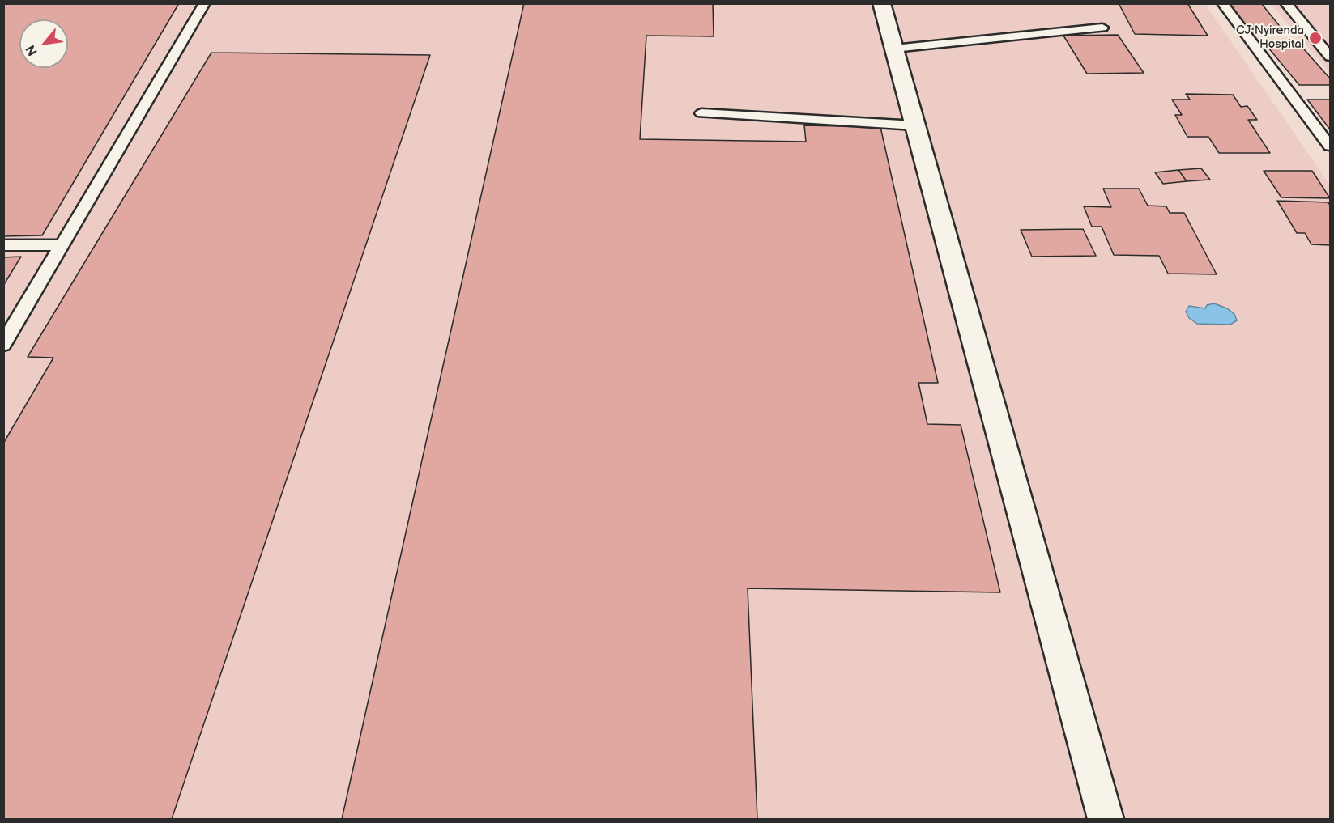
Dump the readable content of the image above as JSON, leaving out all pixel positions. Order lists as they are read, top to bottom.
{
  "places": ["CJ Nyirenda Hospital"],
  "north": "bottom left"
}
